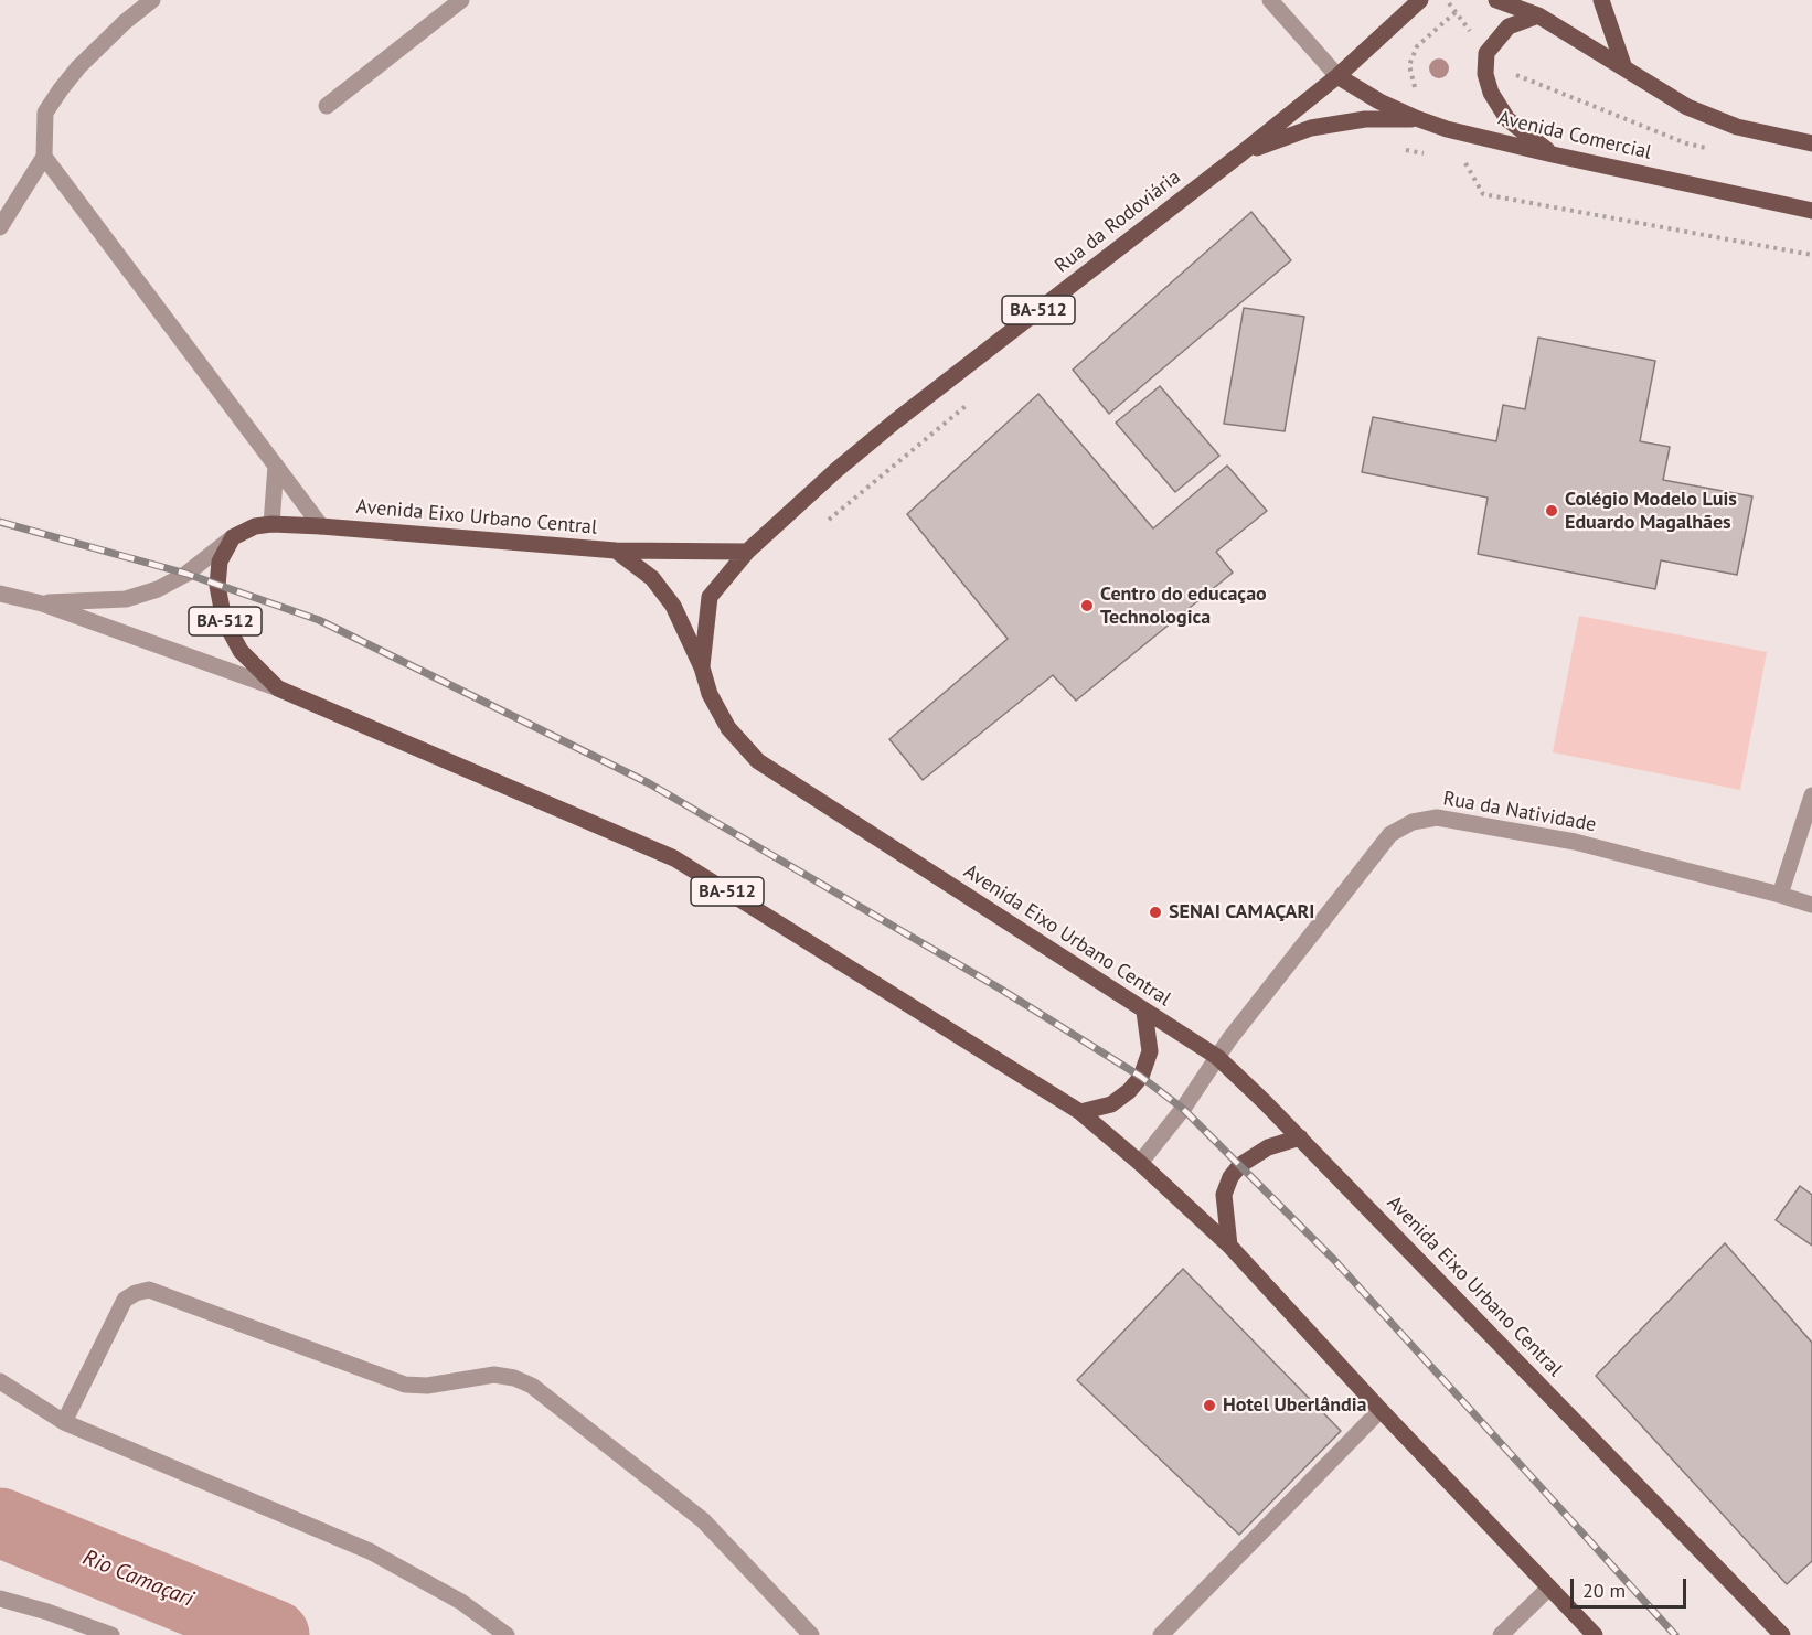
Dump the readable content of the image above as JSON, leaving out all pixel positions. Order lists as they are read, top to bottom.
{
  "streets": {
    "main road": [
      "Avenida Comercial",
      "Rua da Rodoviária",
      "BA-512",
      "Avenida Eixo Urbano Central"
    ],
    "street": ["Rua da Natividade"]
  },
  "crossings": [
    ["Avenida Comercial", "Rua da Rodoviária"],
    ["Rua da Rodoviária", "Avenida Eixo Urbano Central"],
    ["Avenida Eixo Urbano Central", "Rua da Natividade"]
  ],
  "water": ["Rio Camaçari"],
  "places": [
    "Colégio Modelo Luis Eduardo Magalhães",
    "Centro do educaçao Technologica",
    "SENAI CAMAÇARI",
    "Hotel Uberlândia"
  ],
  "scale_bar": "20 m"
}
